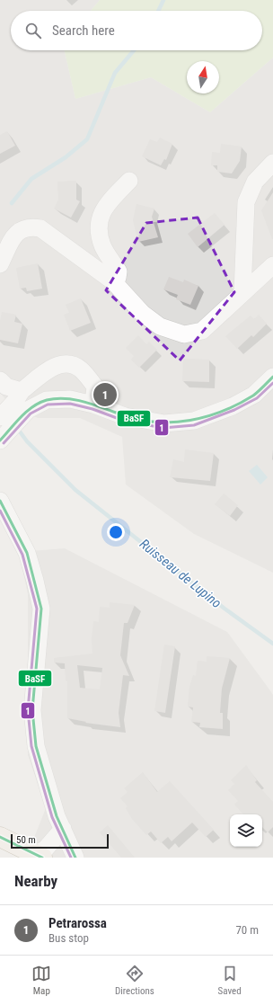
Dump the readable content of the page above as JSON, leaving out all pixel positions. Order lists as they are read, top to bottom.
{
  "water": ["Ruisseau de Lupino"],
  "lines": ["transit line BaSF", "transit line 1"],
  "scale_bar": "50 m",
  "north": "top",
  "page": {
    "search": "Search here",
    "pins": "1",
    "scale": "50 m",
    "heading": "Nearby",
    "list": [
      {
        "mark": "1",
        "name": "Petrarossa",
        "note": "Bus stop",
        "value": "70 m"
      }
    ],
    "nav": ["Map", "Directions", "Saved"]
  }
}
